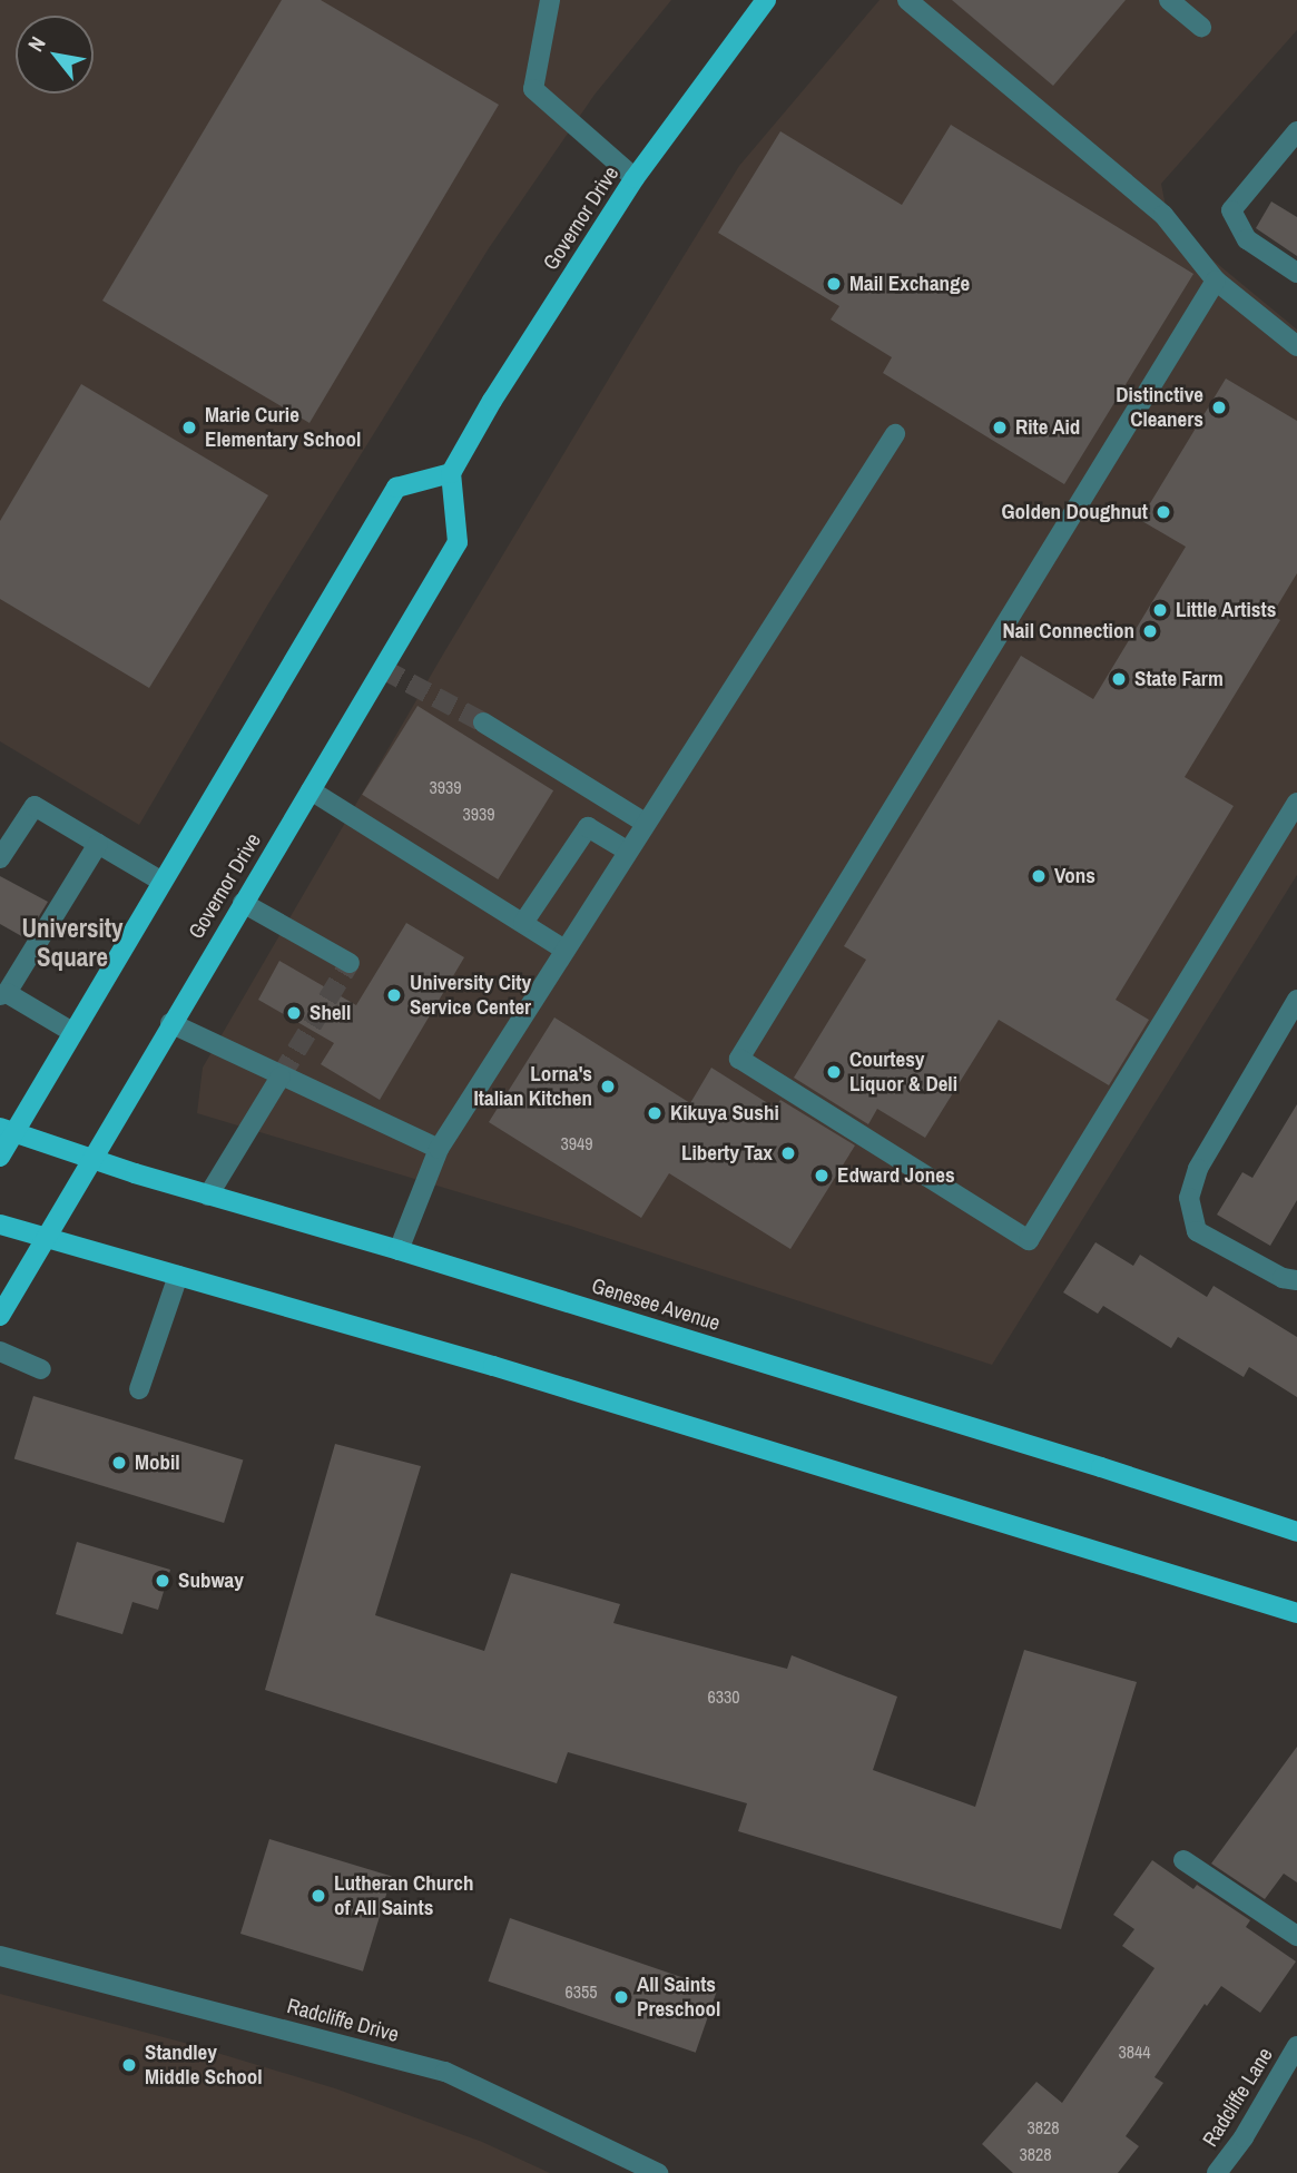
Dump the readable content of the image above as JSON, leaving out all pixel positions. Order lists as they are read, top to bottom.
{
  "streets": {
    "main road": ["Governor Drive", "Genesee Avenue"],
    "street": ["Radcliffe Drive", "Radcliffe Lane"]
  },
  "crossings": [
    ["Governor Drive", "Genesee Avenue"]
  ],
  "districts": ["University Square"],
  "places": [
    "Mail Exchange",
    "Distinctive Cleaners",
    "Marie Curie Elementary School",
    "Rite Aid",
    "Golden Doughnut",
    "Little Artists",
    "Nail Connection",
    "State Farm",
    "Vons",
    "University City Service Center",
    "Shell",
    "Courtesy Liquor & Deli",
    "Lorna's Italian Kitchen",
    "Kikuya Sushi",
    "Liberty Tax",
    "Edward Jones",
    "Mobil",
    "Subway",
    "Lutheran Church of All Saints",
    "All Saints Preschool",
    "Standley Middle School"
  ],
  "house_numbers": [
    "3939",
    "3939",
    "3949",
    "6330",
    "6355",
    "3844",
    "3828",
    "3828"
  ],
  "north": "top left"
}
